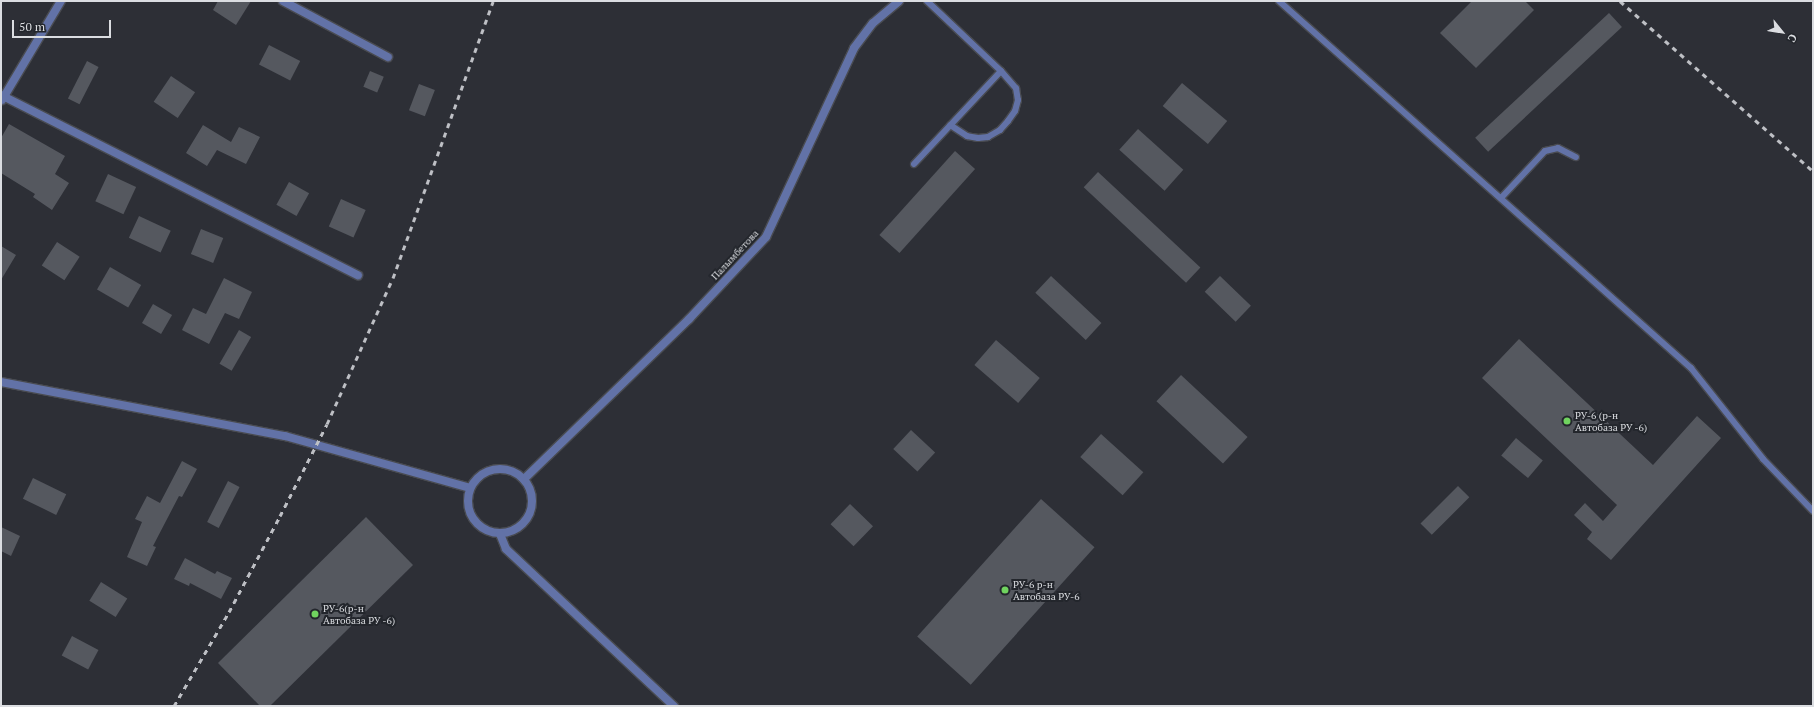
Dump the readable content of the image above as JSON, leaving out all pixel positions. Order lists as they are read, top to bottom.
{
  "streets": {
    "street": ["Палымбетова"]
  },
  "places": ["РУ-6 (р-н Автобаза РУ -6)", "РУ-6 р-н Автобаза РУ-6", "РУ-6(р-н Автобаза РУ -6)"],
  "scale_bar": "50 m",
  "north": "bottom right"
}
